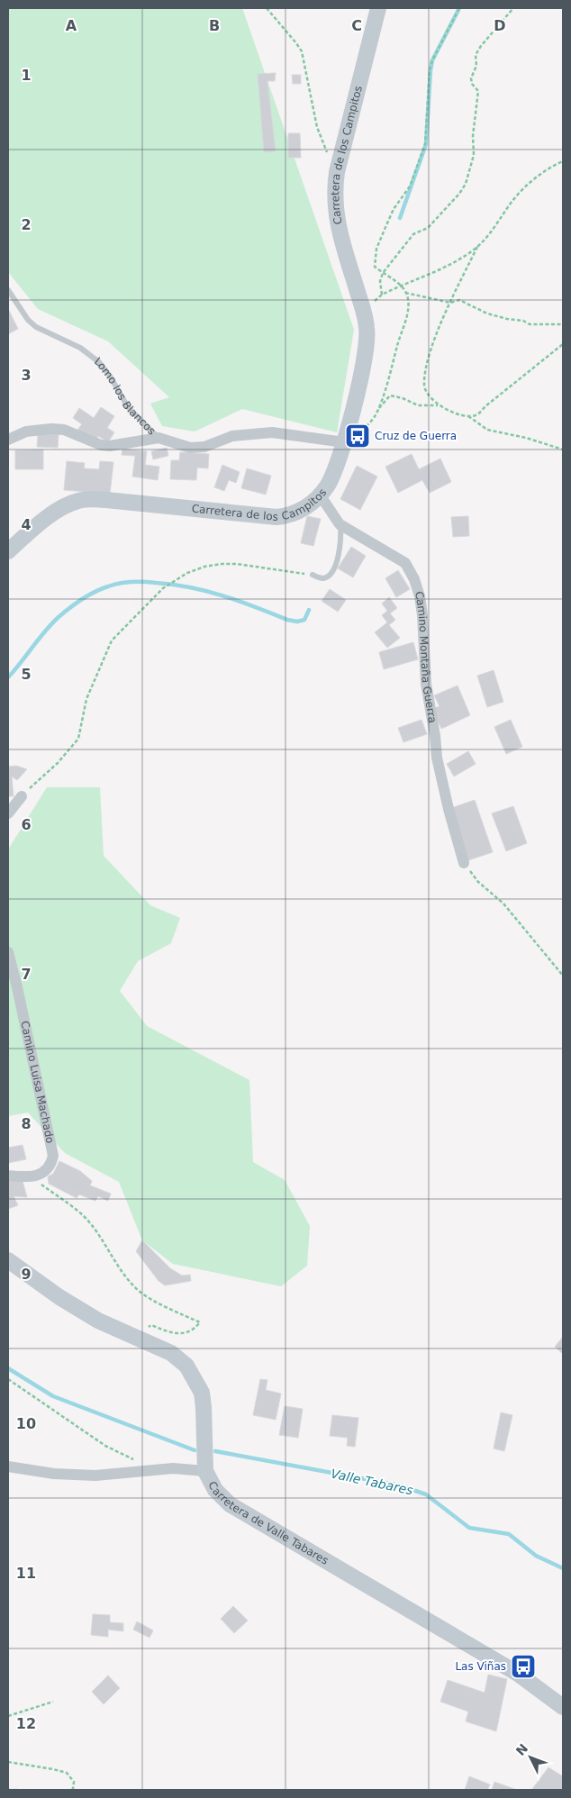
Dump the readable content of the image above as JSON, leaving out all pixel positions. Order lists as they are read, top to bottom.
{
  "streets": {
    "main road": ["Carretera de los Campitos", "Carretera de Valle Tabares"],
    "street": ["Lomo los Blancos", "Camino Montaña Guerra", "Camino Luisa Machado"]
  },
  "crossings": [
    ["Carretera de los Campitos", "Lomo los Blancos"],
    ["Carretera de los Campitos", "Camino Montaña Guerra"]
  ],
  "water": ["Valle Tabares"],
  "places": {
    "bus stop": ["Cruz de Guerra", "Las Viñas"]
  },
  "north": "top left",
  "grid": {
    "columns": [
      "A",
      "B",
      "C",
      "D"
    ],
    "rows": [
      "1",
      "2",
      "3",
      "4",
      "5",
      "6",
      "7",
      "8",
      "9",
      "10",
      "11",
      "12"
    ]
  }
}
